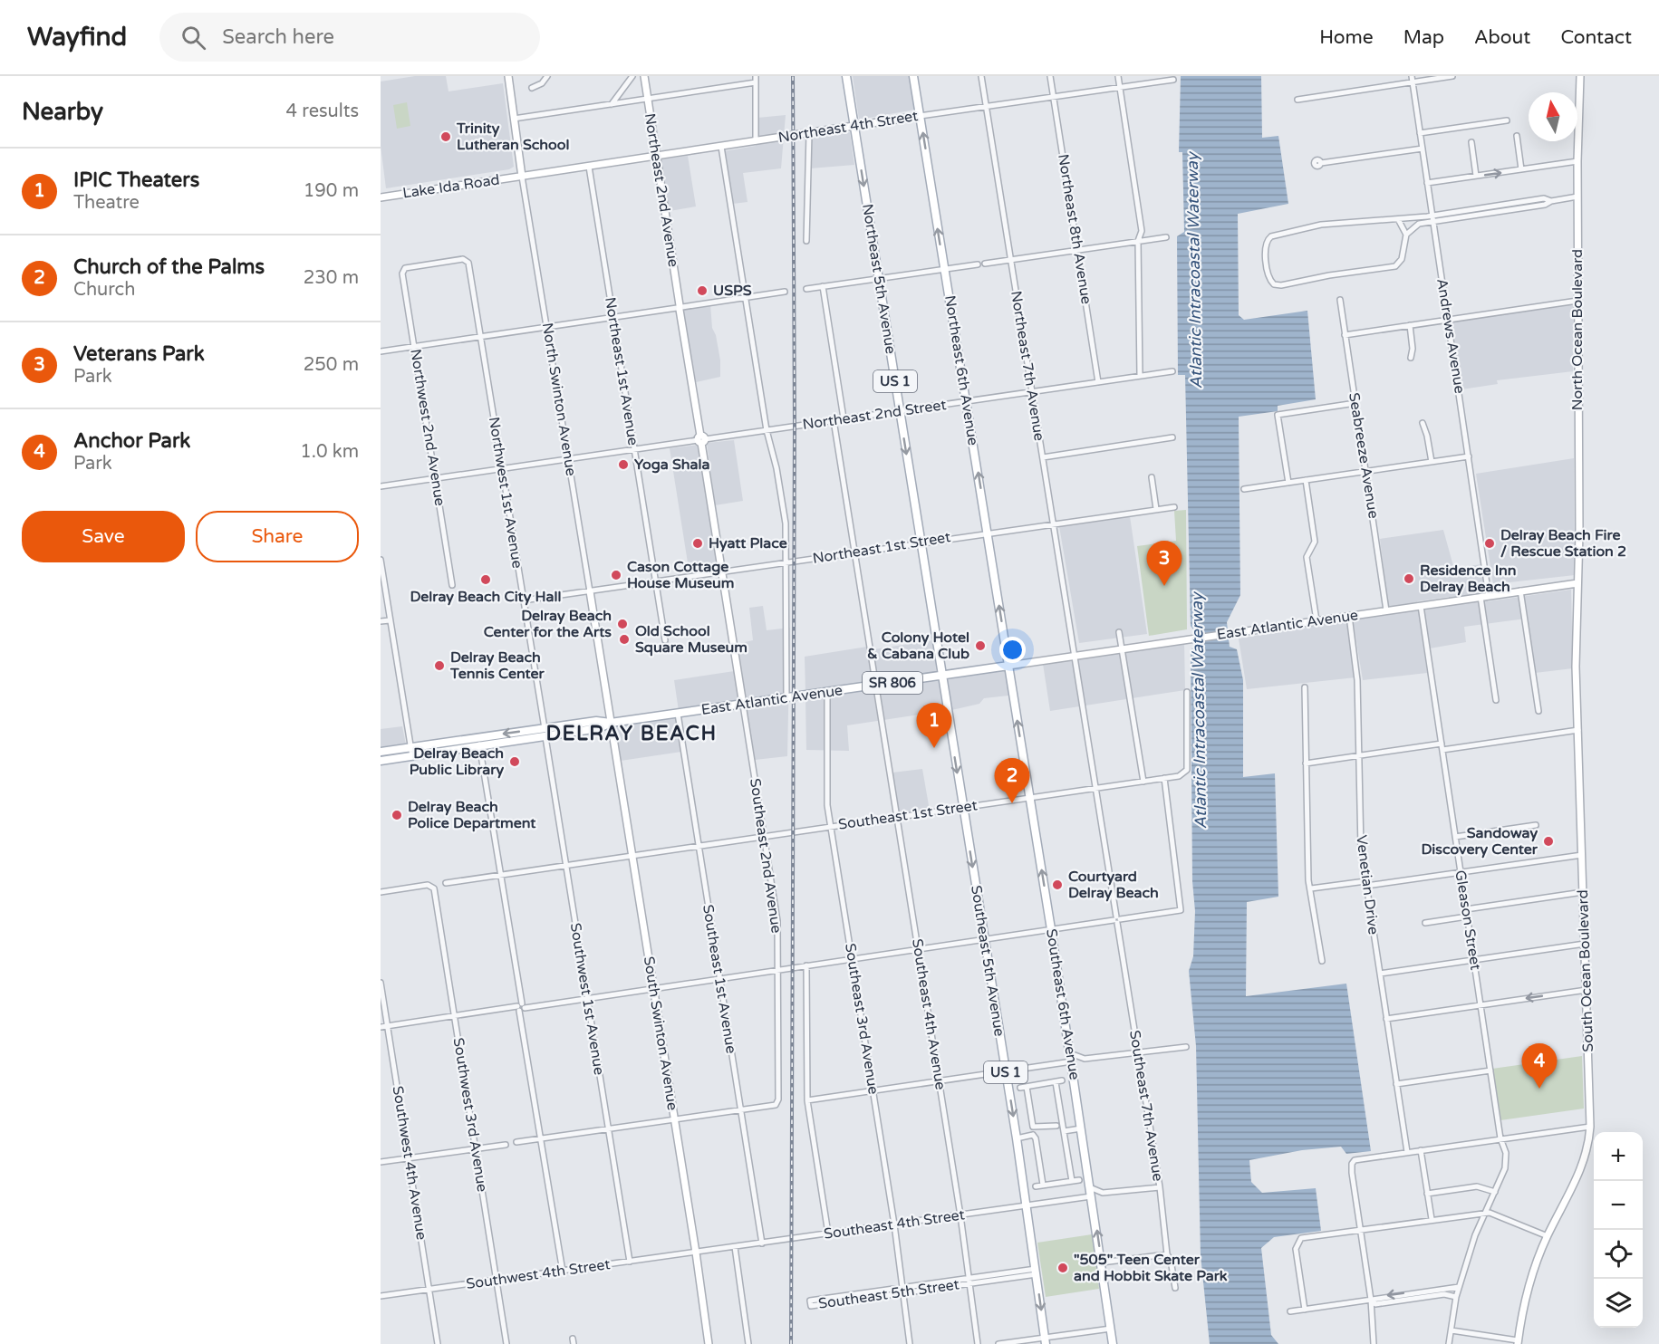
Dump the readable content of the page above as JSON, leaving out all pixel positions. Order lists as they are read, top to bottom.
{
  "streets": {
    "main road": [
      "Northeast 5th Avenue",
      "Northeast 6th Avenue",
      "US 1",
      "East Atlantic Avenue",
      "SR 806",
      "Southeast 5th Avenue",
      "Southeast 6th Avenue"
    ],
    "street": [
      "Northeast 4th Street",
      "Lake Ida Road",
      "Northeast 2nd Avenue",
      "Northeast 8th Avenue",
      "North Ocean Boulevard",
      "Andrews Avenue",
      "Northeast 7th Avenue",
      "Northeast 1st Avenue",
      "North Swinton Avenue",
      "Northeast 2nd Street",
      "Northwest 2nd Avenue",
      "Seabreeze Avenue",
      "Northwest 1st Avenue",
      "Northeast 1st Street",
      "Southeast 1st Street",
      "Southeast 2nd Avenue",
      "Venetian Drive",
      "Gleason Street",
      "South Ocean Boulevard",
      "Southeast 1st Avenue",
      "Southwest 1st Avenue",
      "Southeast 4th Avenue",
      "Southeast 3rd Avenue",
      "South Swinton Avenue",
      "Southeast 7th Avenue",
      "Southwest 3rd Avenue",
      "Southwest 4th Avenue",
      "Southeast 4th Street",
      "Southwest 4th Street",
      "Southeast 5th Street"
    ]
  },
  "crossings": [
    ["Northeast 4th Street", "Lake Ida Road"],
    ["Northeast 4th Street", "Northeast 2nd Avenue"],
    ["Northeast 4th Street", "Northeast 8th Avenue"],
    ["Northeast 4th Street", "Northeast 5th Avenue"],
    ["Northeast 4th Street", "Northeast 7th Avenue"],
    ["Northeast 4th Street", "Northeast 6th Avenue"],
    ["Northeast 4th Street", "Northeast 1st Avenue"],
    ["Northeast 4th Street", "North Swinton Avenue"],
    ["Lake Ida Road", "North Swinton Avenue"],
    ["Northeast 2nd Avenue", "Northeast 2nd Street"],
    ["Northeast 2nd Avenue", "Northeast 1st Street"],
    ["Northeast 2nd Avenue", "East Atlantic Avenue"],
    ["Northeast 2nd Avenue", "Southeast 2nd Avenue"],
    ["Northeast 8th Avenue", "Northeast 2nd Street"],
    ["Northeast 5th Avenue", "Northeast 2nd Street"],
    ["Northeast 5th Avenue", "Northeast 1st Street"],
    ["Northeast 5th Avenue", "East Atlantic Avenue"],
    ["Northeast 5th Avenue", "Southeast 5th Avenue"],
    ["North Ocean Boulevard", "East Atlantic Avenue"],
    ["North Ocean Boulevard", "South Ocean Boulevard"],
    ["Andrews Avenue", "East Atlantic Avenue"],
    ["Northeast 7th Avenue", "Northeast 2nd Street"],
    ["Northeast 7th Avenue", "Northeast 1st Street"],
    ["Northeast 7th Avenue", "East Atlantic Avenue"],
    ["Northeast 7th Avenue", "Southeast 7th Avenue"],
    ["Northeast 6th Avenue", "Northeast 2nd Street"],
    ["Northeast 6th Avenue", "Northeast 1st Street"],
    ["Northeast 6th Avenue", "East Atlantic Avenue"],
    ["Northeast 6th Avenue", "Southeast 6th Avenue"],
    ["Northeast 1st Avenue", "Northeast 2nd Street"],
    ["Northeast 1st Avenue", "Northeast 1st Street"],
    ["North Swinton Avenue", "Northeast 2nd Street"],
    ["North Swinton Avenue", "Northeast 1st Street"],
    ["North Swinton Avenue", "East Atlantic Avenue"],
    ["North Swinton Avenue", "SR 806"],
    ["North Swinton Avenue", "South Swinton Avenue"],
    ["Northeast 2nd Street", "Northwest 2nd Avenue"],
    ["Northeast 2nd Street", "Northwest 1st Avenue"],
    ["Northeast 2nd Street", "Southeast 4th Avenue"],
    ["Northwest 2nd Avenue", "Northwest 1st Avenue"],
    ["Seabreeze Avenue", "East Atlantic Avenue"],
    ["Northwest 1st Avenue", "Northeast 1st Street"],
    ["Northwest 1st Avenue", "SR 806"],
    ["Northwest 1st Avenue", "Southwest 1st Avenue"],
    ["Northeast 1st Street", "Southeast 4th Avenue"],
    ["East Atlantic Avenue", "SR 806"],
    ["East Atlantic Avenue", "Southeast 2nd Avenue"],
    ["East Atlantic Avenue", "Venetian Drive"],
    ["East Atlantic Avenue", "Gleason Street"],
    ["East Atlantic Avenue", "Southeast 5th Avenue"],
    ["East Atlantic Avenue", "South Ocean Boulevard"],
    ["East Atlantic Avenue", "Southeast 1st Avenue"],
    ["East Atlantic Avenue", "Southeast 6th Avenue"],
    ["East Atlantic Avenue", "Southeast 4th Avenue"],
    ["East Atlantic Avenue", "Southeast 3rd Avenue"],
    ["East Atlantic Avenue", "South Swinton Avenue"],
    ["East Atlantic Avenue", "Southeast 7th Avenue"],
    ["SR 806", "Southwest 1st Avenue"],
    ["SR 806", "South Swinton Avenue"],
    ["Southeast 1st Street", "Southeast 2nd Avenue"],
    ["Southeast 1st Street", "Southeast 5th Avenue"],
    ["Southeast 1st Street", "Southeast 1st Avenue"],
    ["Southeast 1st Street", "Southwest 1st Avenue"],
    ["Southeast 1st Street", "Southeast 6th Avenue"],
    ["Southeast 1st Street", "Southeast 4th Avenue"],
    ["Southeast 1st Street", "Southeast 3rd Avenue"],
    ["Southeast 1st Street", "South Swinton Avenue"],
    ["Southeast 1st Street", "Southeast 7th Avenue"],
    ["Southeast 2nd Avenue", "Southeast 1st Avenue"],
    ["Southeast 5th Avenue", "Southeast 4th Street"],
    ["Southeast 5th Avenue", "Southeast 5th Street"],
    ["Southeast 1st Avenue", "Southeast 4th Street"],
    ["Southwest 1st Avenue", "Southwest 4th Street"],
    ["Southeast 6th Avenue", "Southeast 4th Street"],
    ["Southeast 4th Avenue", "Southeast 4th Street"],
    ["Southeast 4th Avenue", "Southeast 5th Street"],
    ["Southeast 3rd Avenue", "Southeast 4th Street"],
    ["Southeast 3rd Avenue", "Southeast 5th Street"],
    ["South Swinton Avenue", "Southeast 4th Street"],
    ["South Swinton Avenue", "Southwest 4th Street"],
    ["Southeast 7th Avenue", "Southeast 4th Street"],
    ["Southwest 3rd Avenue", "Southwest 4th Street"],
    ["Southwest 4th Avenue", "Southwest 4th Street"],
    ["Southeast 4th Street", "Southwest 4th Street"]
  ],
  "one_way": [
    "Northeast 5th Avenue",
    "Northeast 6th Avenue",
    "Southeast 5th Avenue",
    "Southeast 6th Avenue"
  ],
  "districts": ["DELRAY BEACH"],
  "water": ["Atlantic Intracoastal Waterway"],
  "places": [
    "Trinity Lutheran School",
    "USPS",
    "Yoga Shala",
    "Hyatt Place",
    "Delray Beach Fire / Rescue Station 2",
    "Cason Cottage House Museum",
    "Residence Inn Delray Beach",
    "Delray Beach City Hall",
    "Delray Beach Center for the Arts",
    "Old School Square Museum",
    "Colony Hotel & Cabana Club",
    "Delray Beach Tennis Center",
    "Delray Beach Public Library",
    "Delray Beach Police Department",
    "Sandoway Discovery Center",
    "Courtyard Delray Beach",
    "\"505\" Teen Center and Hobbit Skate Park"
  ],
  "north": "top",
  "page": {
    "header": "Wayfind",
    "search": "Search here",
    "nav": [
      "Home",
      "Map",
      "About",
      "Contact"
    ],
    "heading": ["Nearby", "4 results"],
    "list": [
      {
        "mark": "1",
        "name": "IPIC Theaters",
        "note": "Theatre",
        "value": "190 m"
      },
      {
        "mark": "2",
        "name": "Church of the Palms",
        "note": "Church",
        "value": "230 m"
      },
      {
        "mark": "3",
        "name": "Veterans Park",
        "note": "Park",
        "value": "250 m"
      },
      {
        "mark": "4",
        "name": "Anchor Park",
        "note": "Park",
        "value": "1.0 km"
      }
    ],
    "buttons": ["Save", "Share"],
    "pins": [
      "3",
      "1",
      "2",
      "4"
    ],
    "map_buttons": ["+", "−"]
  }
}
